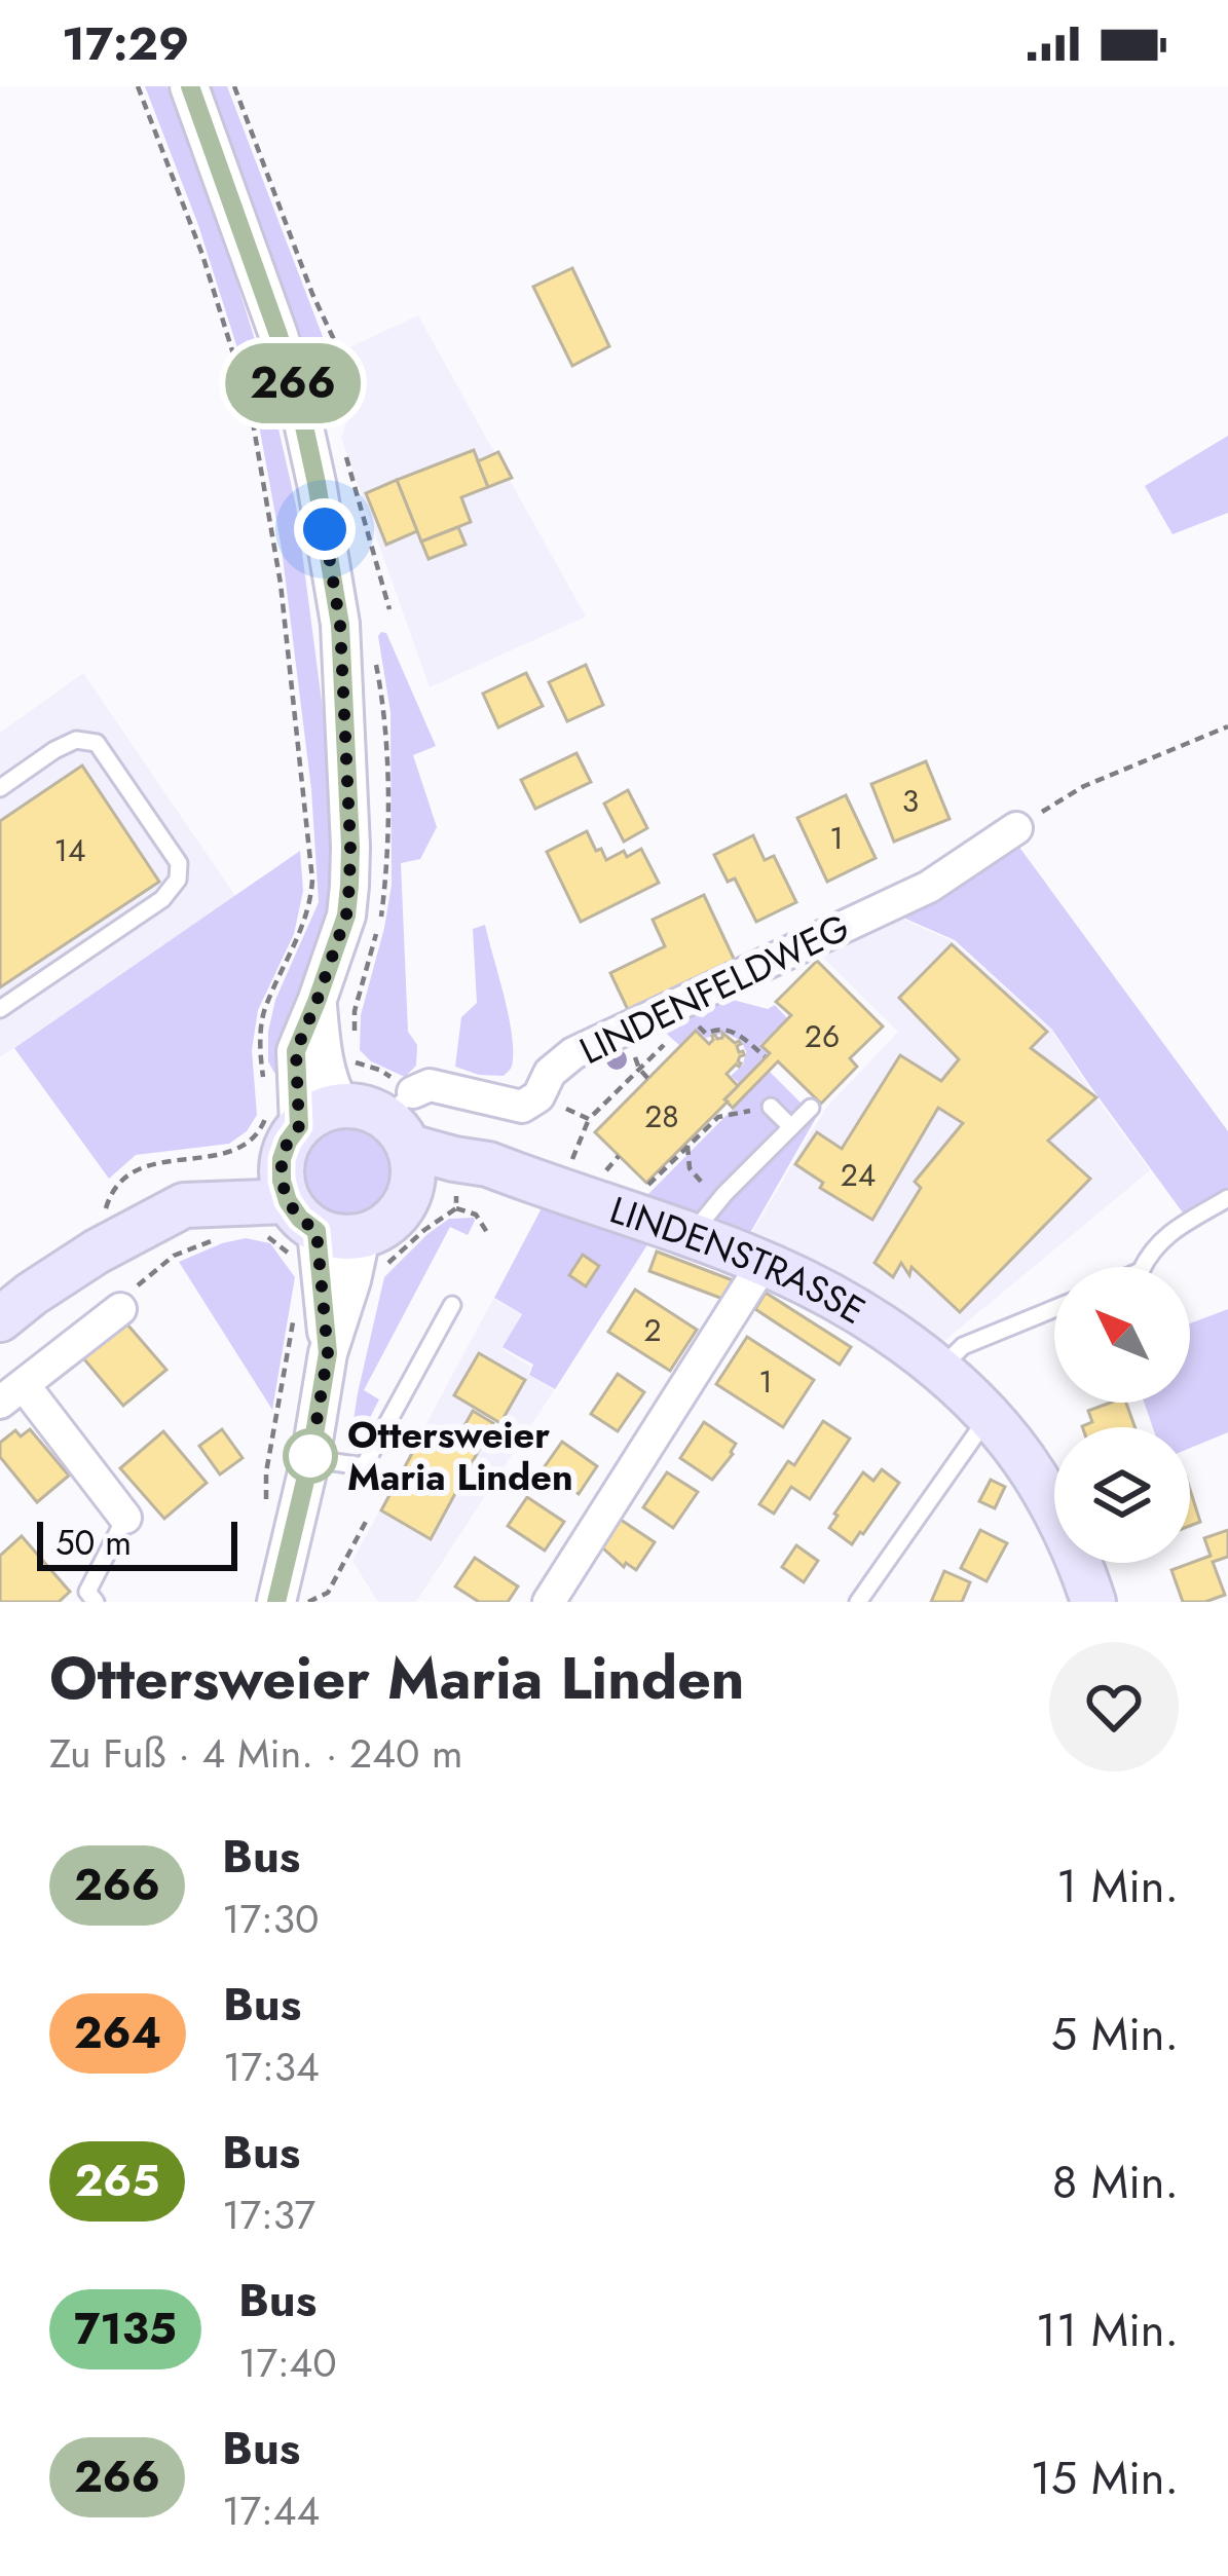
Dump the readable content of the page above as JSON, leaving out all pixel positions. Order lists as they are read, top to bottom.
{
  "streets": {
    "main road": ["LINDENSTRASSE"],
    "street": ["LINDENFELDWEG"]
  },
  "places": ["Ottersweier Maria Linden"],
  "lines": ["bus line 266"],
  "house_numbers": [
    "3",
    "1",
    "14",
    "26",
    "28",
    "24",
    "2",
    "1"
  ],
  "scale_bar": "50 m",
  "north": "top left",
  "page": {
    "status": "17:29",
    "on_map": "266",
    "scale": "50 m",
    "heading": ["Ottersweier Maria Linden", "Zu Fuß · 4 Min. · 240 m"],
    "list": [
      {
        "mark": "266",
        "name": "Bus",
        "note": "17:30",
        "value": "1 Min."
      },
      {
        "mark": "264",
        "name": "Bus",
        "note": "17:34",
        "value": "5 Min."
      },
      {
        "mark": "265",
        "name": "Bus",
        "note": "17:37",
        "value": "8 Min."
      },
      {
        "mark": "7135",
        "name": "Bus",
        "note": "17:40",
        "value": "11 Min."
      },
      {
        "mark": "266",
        "name": "Bus",
        "note": "17:44",
        "value": "15 Min."
      }
    ]
  }
}
